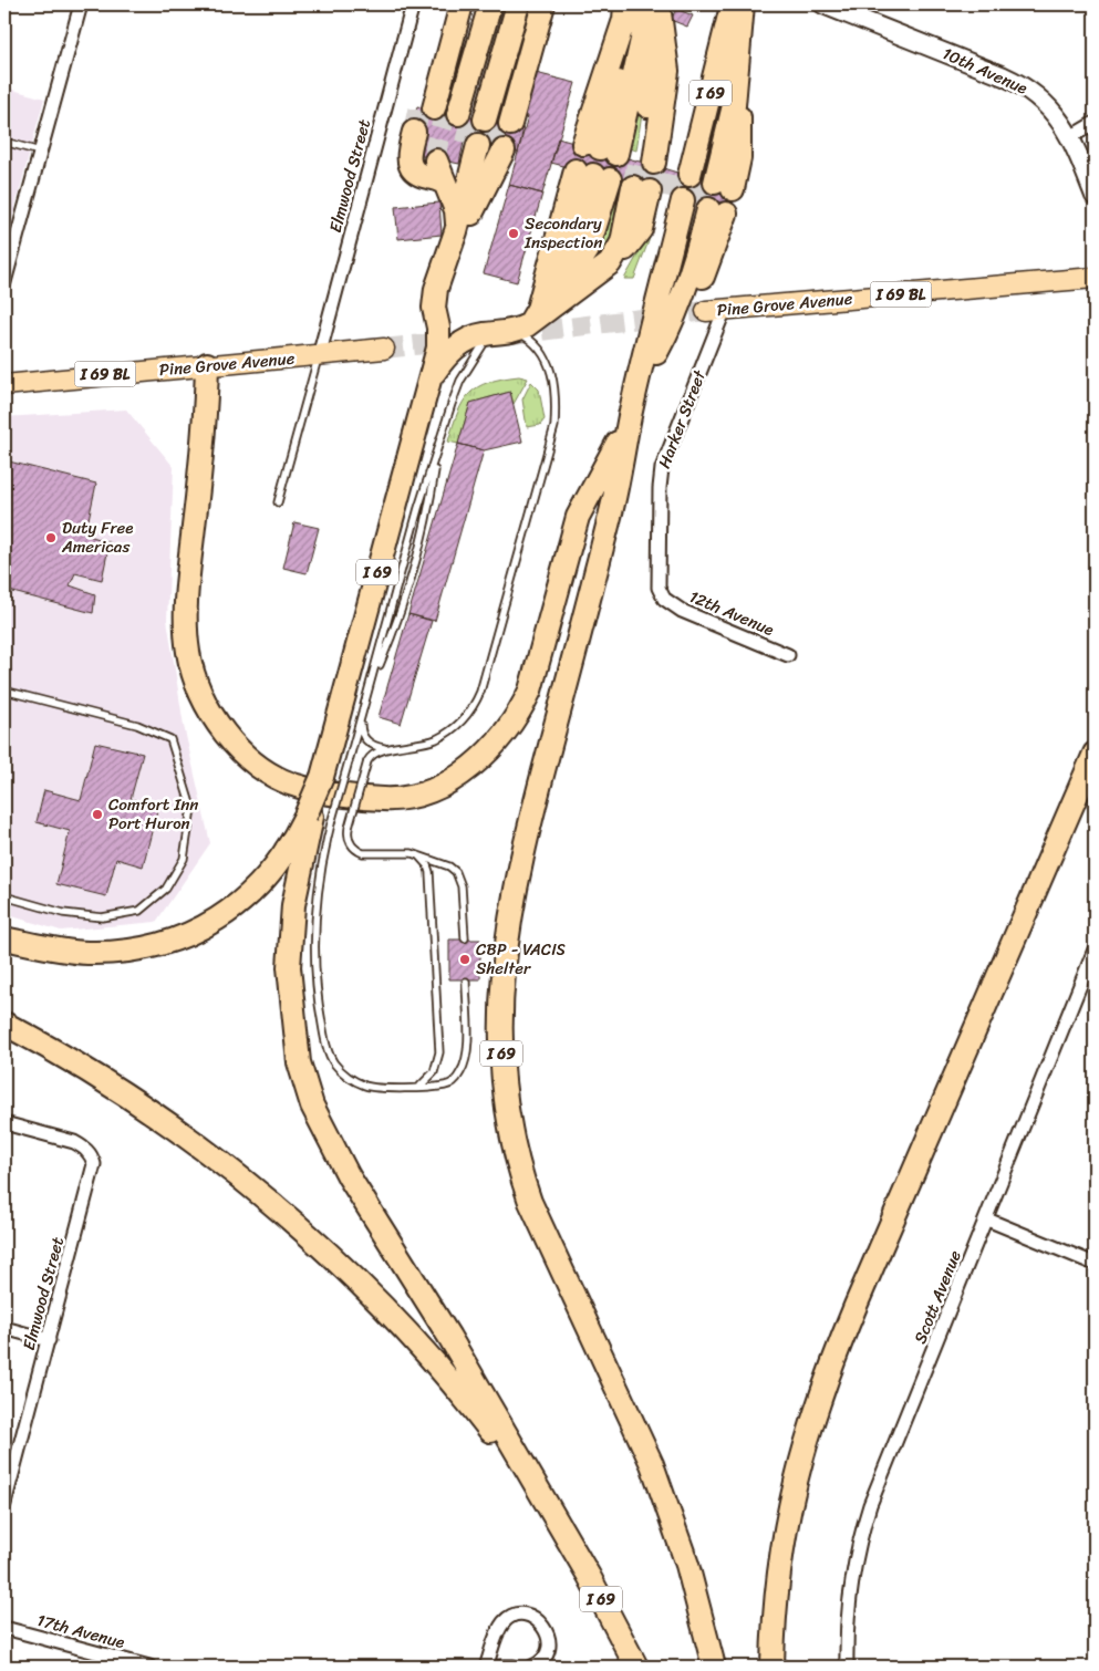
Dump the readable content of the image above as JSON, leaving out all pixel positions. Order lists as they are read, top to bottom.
{
  "streets": {
    "highway": ["I 69"],
    "main road": ["I 69 BL", "Pine Grove Avenue"],
    "street": [
      "10th Avenue",
      "Elmwood Street",
      "Harker Street",
      "12th Avenue",
      "Scott Avenue",
      "17th Avenue"
    ]
  },
  "crossings": [
    ["Elmwood Street", "Pine Grove Avenue"],
    ["Pine Grove Avenue", "Harker Street"],
    ["Harker Street", "12th Avenue"]
  ],
  "places": [
    "Secondary Inspection",
    "Duty Free Americas",
    "Comfort Inn Port Huron",
    "CBP - VACIS Shelter"
  ]
}
